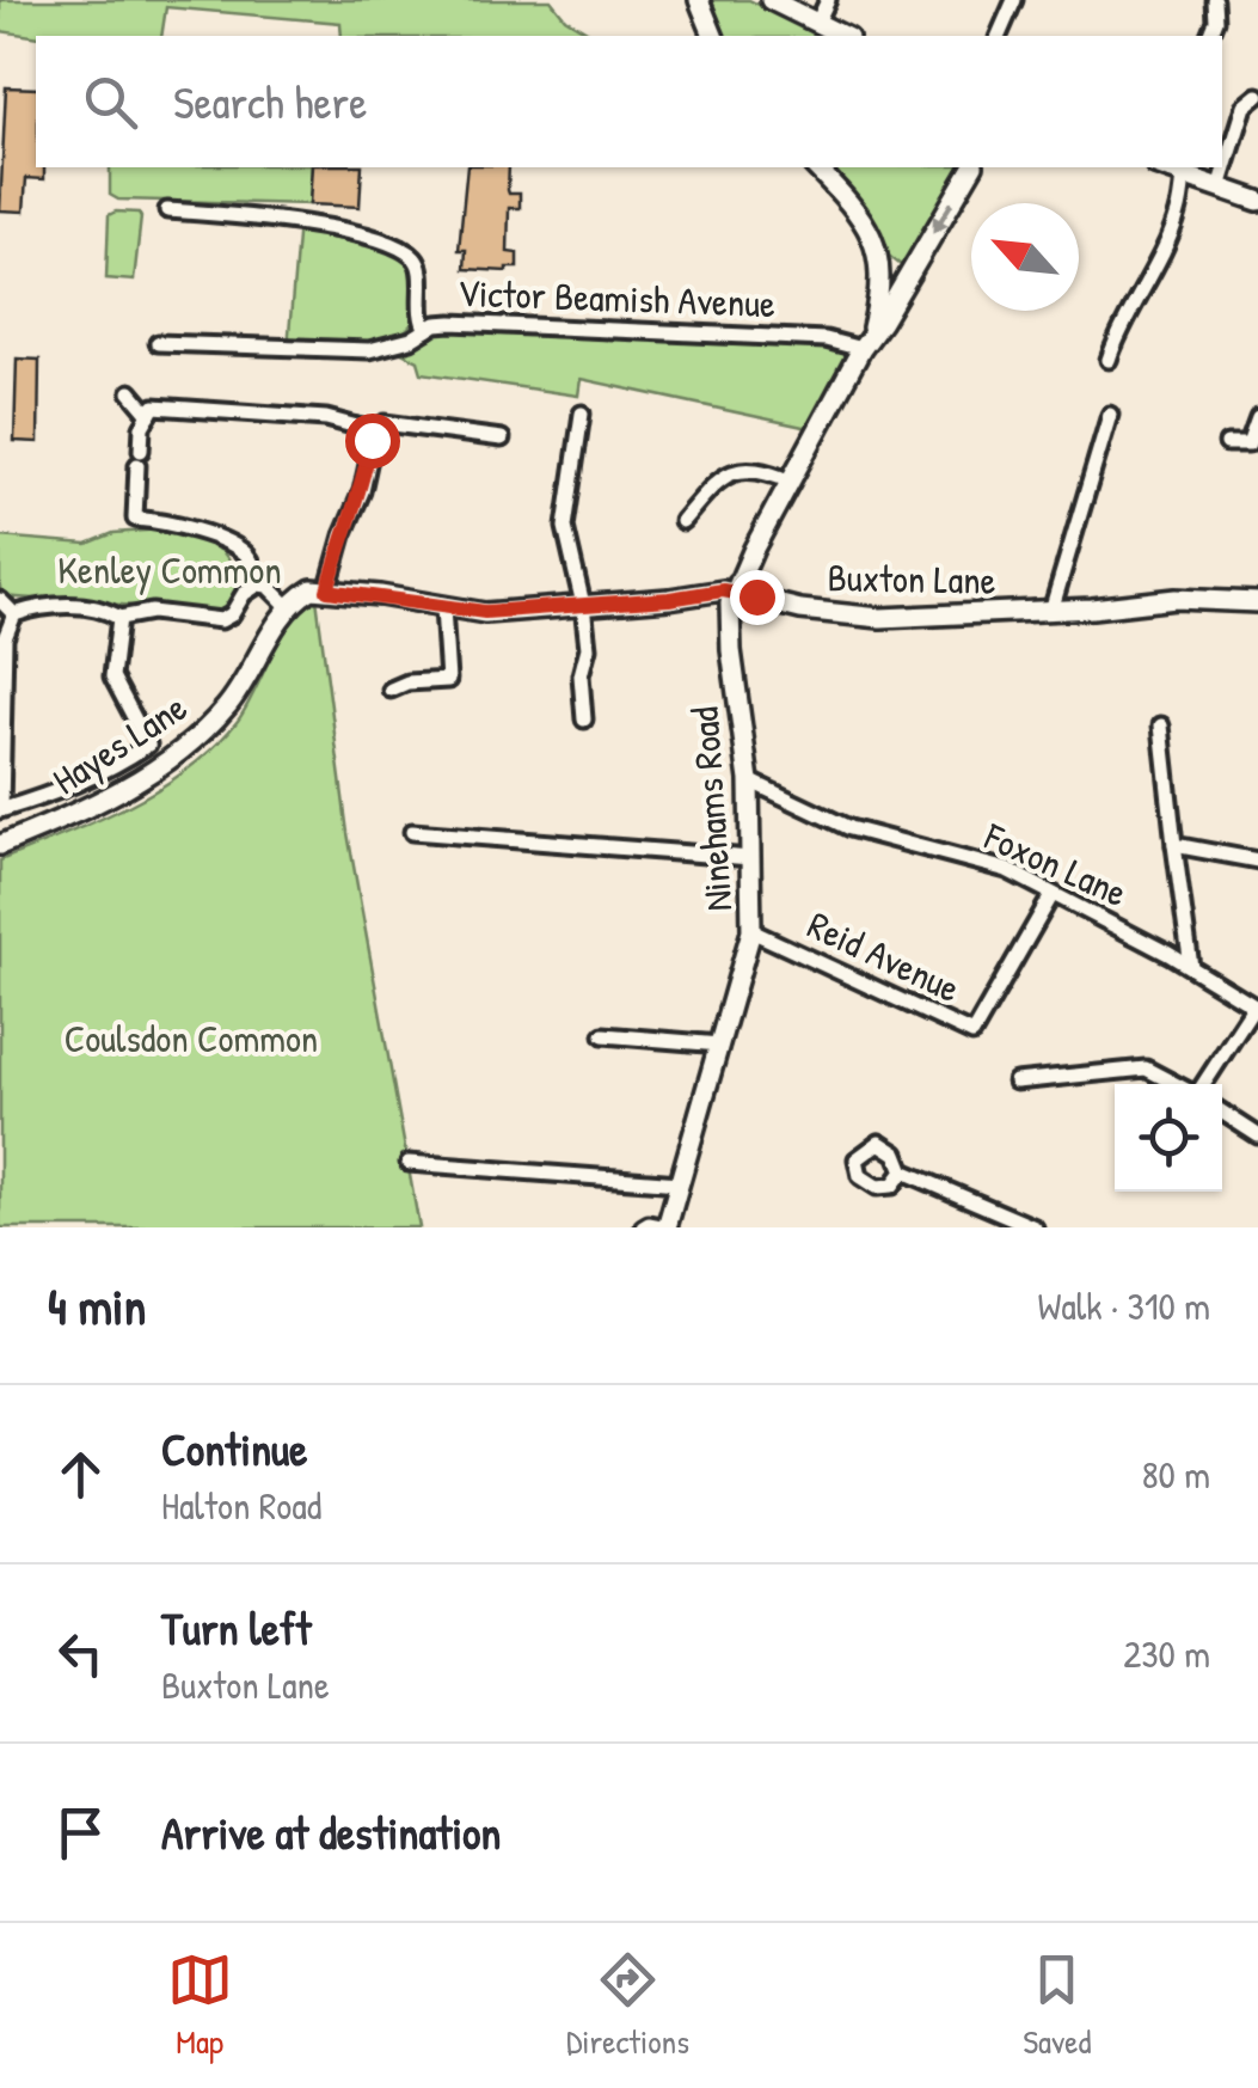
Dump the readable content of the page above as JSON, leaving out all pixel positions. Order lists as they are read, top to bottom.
{
  "streets": {
    "street": [
      "Victor Beamish Avenue",
      "Buxton Lane",
      "Hayes Lane",
      "Ninehams Road",
      "Foxon Lane",
      "Reid Avenue"
    ]
  },
  "crossings": [
    ["Victor Beamish Avenue", "Ninehams Road"],
    ["Buxton Lane", "Ninehams Road"],
    ["Ninehams Road", "Foxon Lane"],
    ["Ninehams Road", "Reid Avenue"],
    ["Foxon Lane", "Reid Avenue"]
  ],
  "parks": ["Kenley Common", "Coulsdon Common"],
  "north": "top left",
  "page": {
    "search": "Search here",
    "heading": ["4 min", "Walk · 310 m"],
    "list": [
      ["Continue", "Halton Road", "80 m"],
      ["Turn left", "Buxton Lane", "230 m"],
      "Arrive at destination"
    ],
    "nav": ["Map", "Directions", "Saved"]
  }
}
